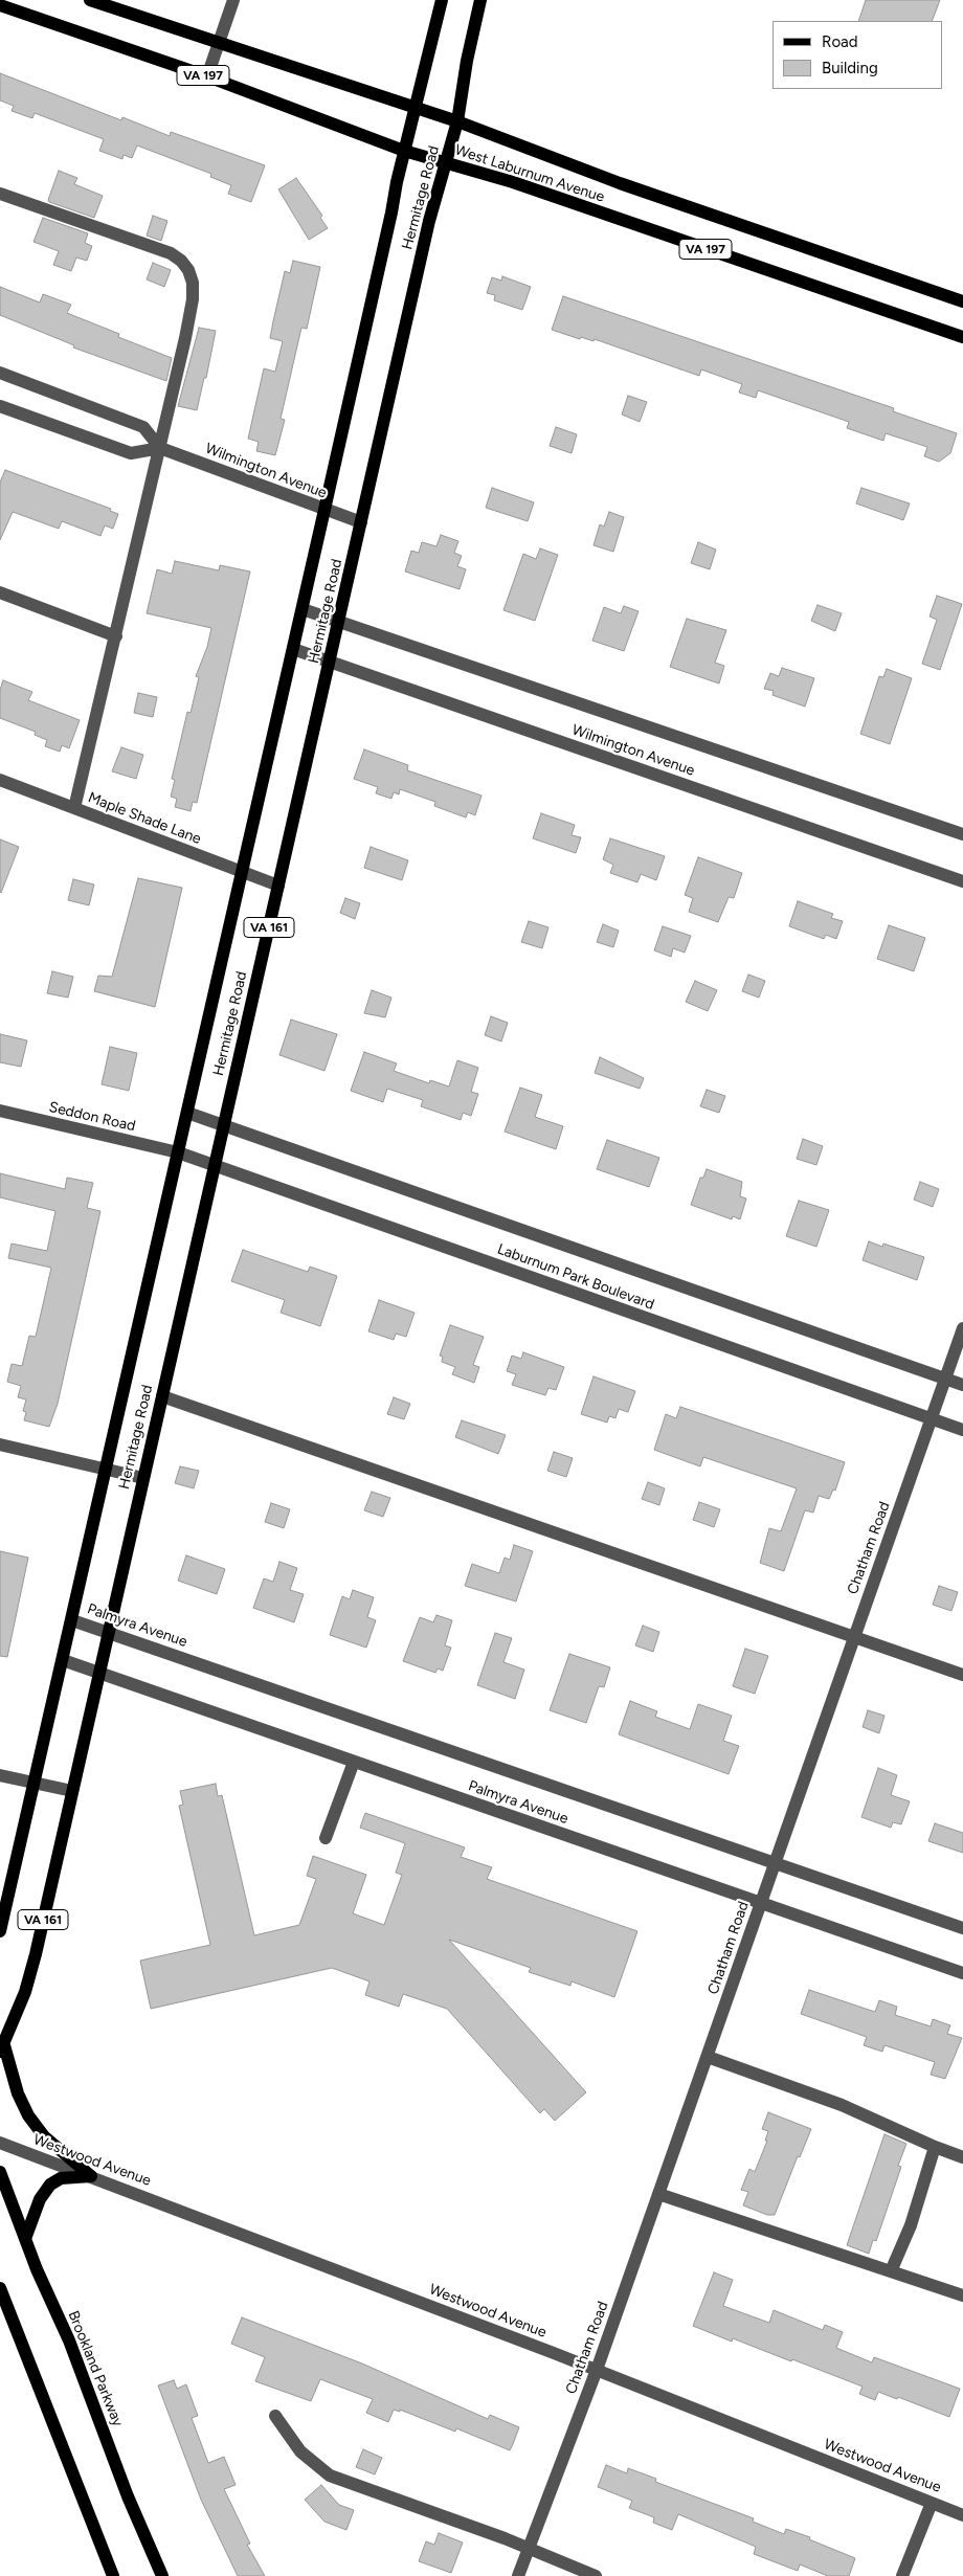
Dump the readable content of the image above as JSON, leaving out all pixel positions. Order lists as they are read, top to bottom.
{
  "streets": {
    "main road": [
      "VA 197",
      "West Laburnum Avenue",
      "Hermitage Road",
      "VA 161",
      "Brookland Parkway"
    ],
    "street": [
      "Wilmington Avenue",
      "Maple Shade Lane",
      "Seddon Road",
      "Laburnum Park Boulevard",
      "Chatham Road",
      "Palmyra Avenue",
      "Westwood Avenue"
    ]
  },
  "crossings": [
    ["West Laburnum Avenue", "Hermitage Road"],
    ["Hermitage Road", "Wilmington Avenue"],
    ["Hermitage Road", "Maple Shade Lane"],
    ["Hermitage Road", "Seddon Road"],
    ["Hermitage Road", "Laburnum Park Boulevard"],
    ["Hermitage Road", "Palmyra Avenue"],
    ["Seddon Road", "Laburnum Park Boulevard"],
    ["Laburnum Park Boulevard", "Chatham Road"],
    ["Chatham Road", "Palmyra Avenue"],
    ["Chatham Road", "Westwood Avenue"]
  ],
  "legend": ["Road", "Building"]
}
